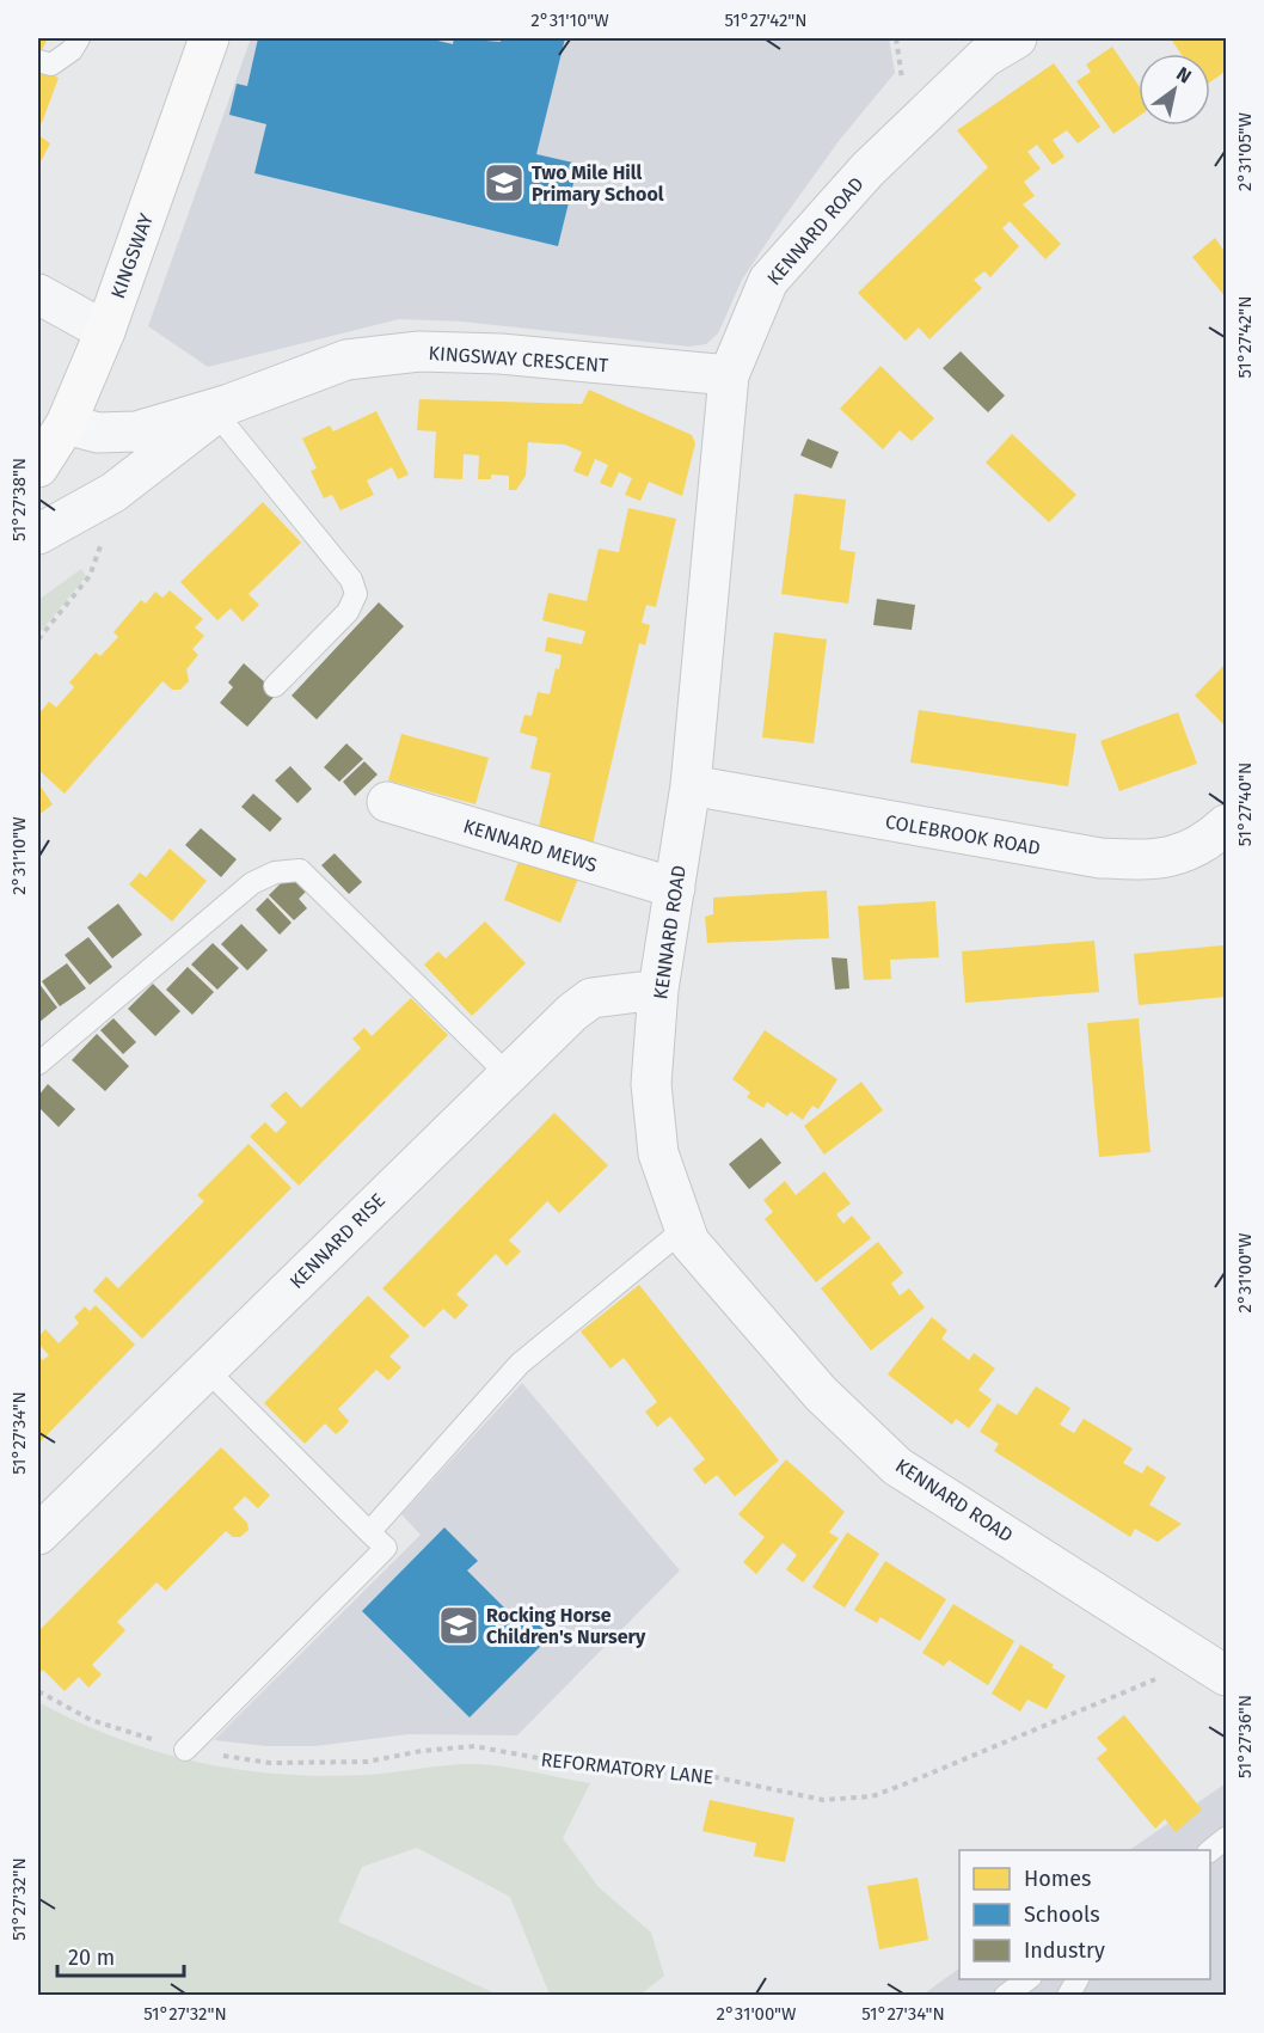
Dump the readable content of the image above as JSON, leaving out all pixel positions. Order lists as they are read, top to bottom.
{
  "streets": {
    "street": [
      "KENNARD ROAD",
      "KINGSWAY",
      "KINGSWAY CRESCENT",
      "COLEBROOK ROAD",
      "KENNARD MEWS",
      "KENNARD RISE"
    ],
    "path": ["REFORMATORY LANE"]
  },
  "crossings": [
    ["KENNARD ROAD", "KINGSWAY CRESCENT"],
    ["KENNARD ROAD", "COLEBROOK ROAD"],
    ["KENNARD ROAD", "KENNARD MEWS"],
    ["KENNARD ROAD", "KENNARD RISE"],
    ["KENNARD ROAD", "REFORMATORY LANE"],
    ["KINGSWAY", "KINGSWAY CRESCENT"]
  ],
  "places": {
    "school or university": ["Two Mile Hill Primary School", "Rocking Horse Children's Nursery"]
  },
  "legend": ["Homes", "Schools", "Industry"],
  "scale_bar": "20 m",
  "north": "top right",
  "coordinates": [
    "2°31'10\"W",
    "51°27'42\"N",
    "2°31'05\"W",
    "51°27'38\"N",
    "51°27'40\"N",
    "2°31'00\"W",
    "51°27'34\"N",
    "51°27'36\"N",
    "51°27'32\"N"
  ]
}
